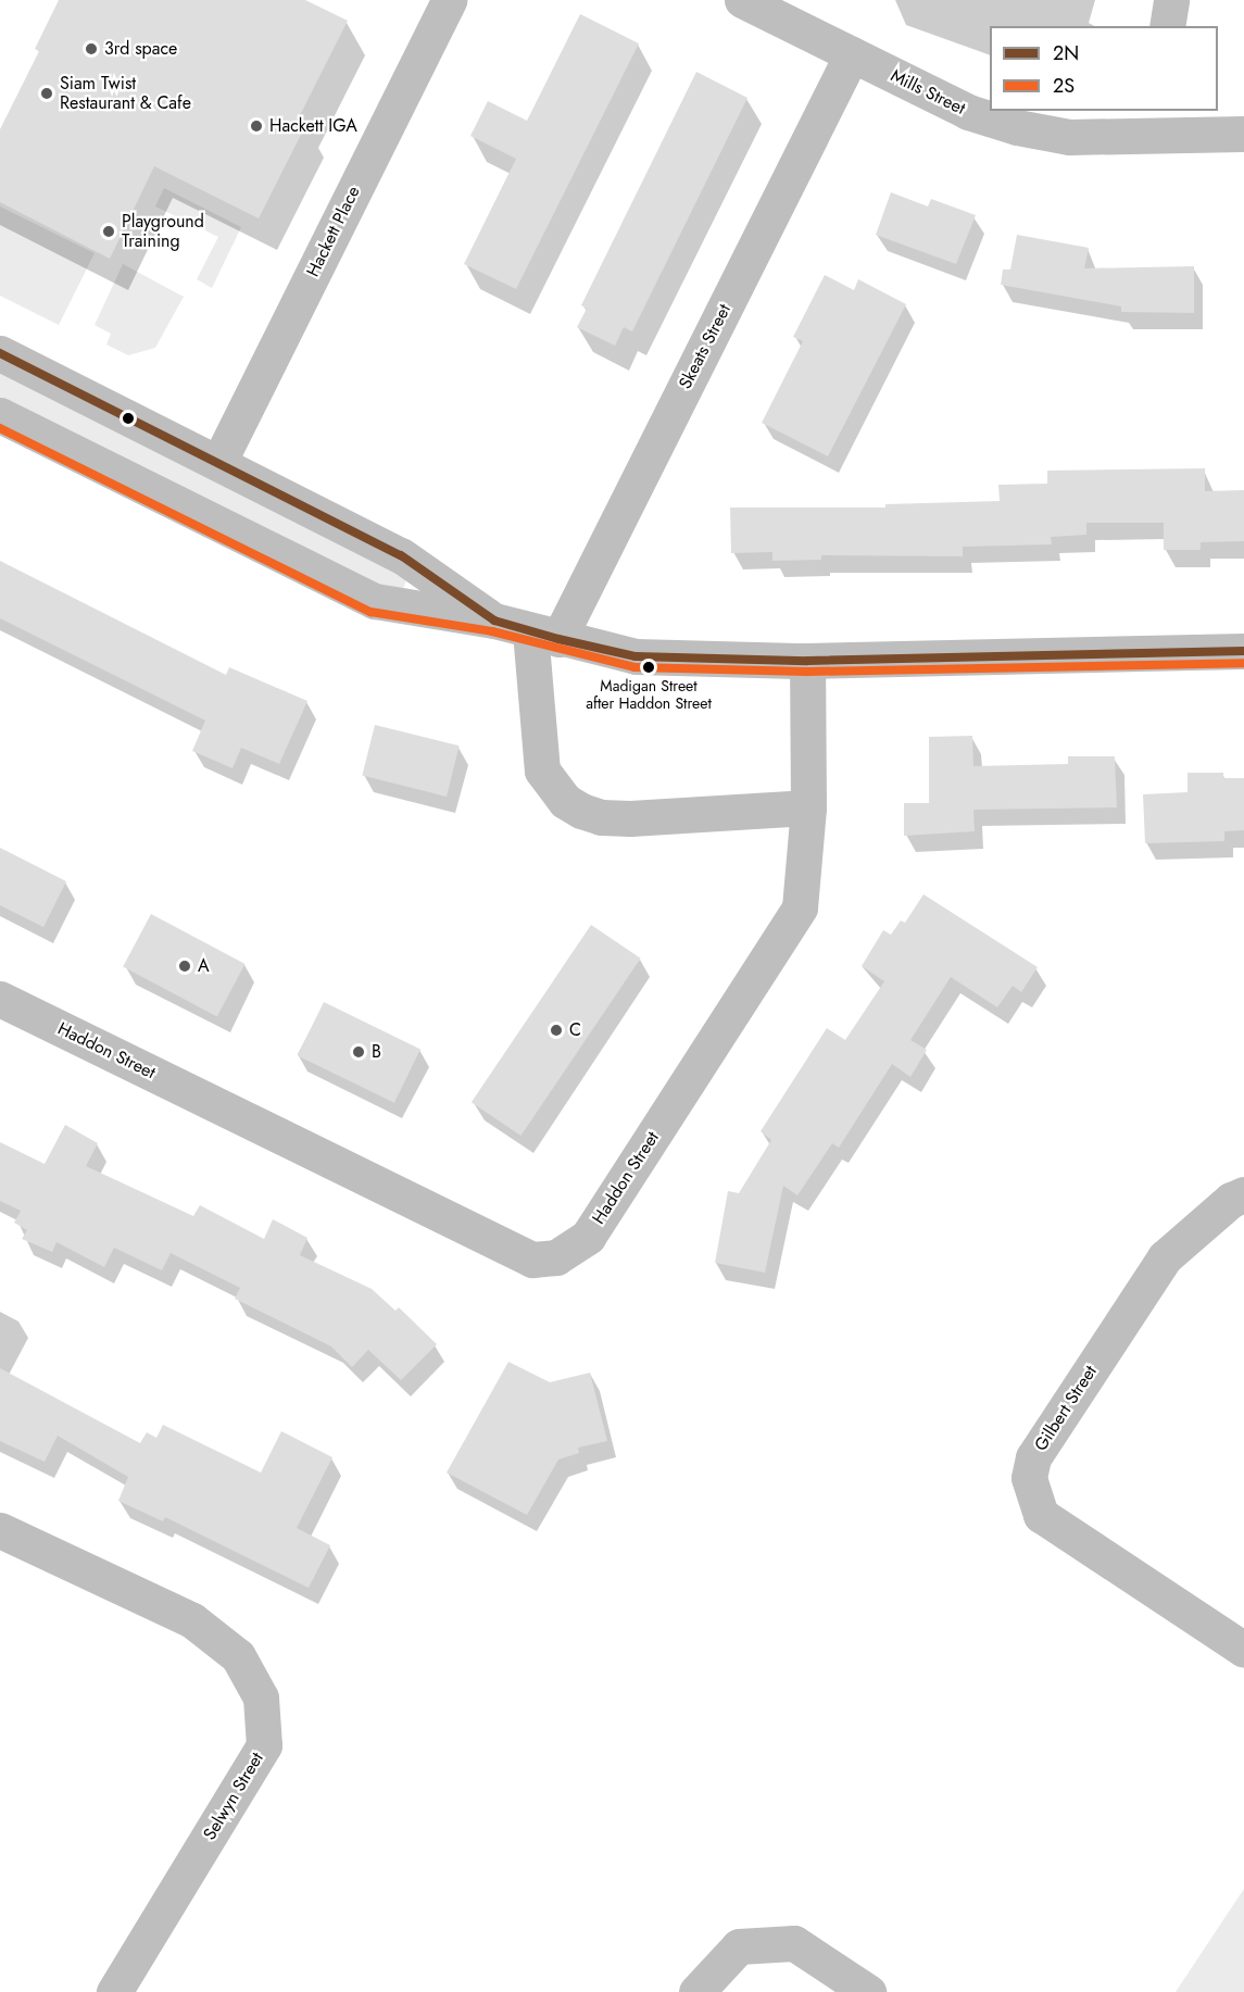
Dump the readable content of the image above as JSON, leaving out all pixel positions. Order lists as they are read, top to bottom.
{
  "streets": {
    "street": [
      "Mills Street",
      "Hackett Place",
      "Skeats Street",
      "Haddon Street",
      "Gilbert Street",
      "Selwyn Street"
    ]
  },
  "crossings": [
    ["Mills Street", "Skeats Street"]
  ],
  "places": [
    "3rd space",
    "Siam Twist Restaurant & Cafe",
    "Hackett IGA",
    "Playground Training",
    "Madigan Street after Haddon Street",
    "A",
    "C",
    "B"
  ],
  "lines": ["transit line 2N", "transit line 2S"],
  "legend": ["2N", "2S"]
}
